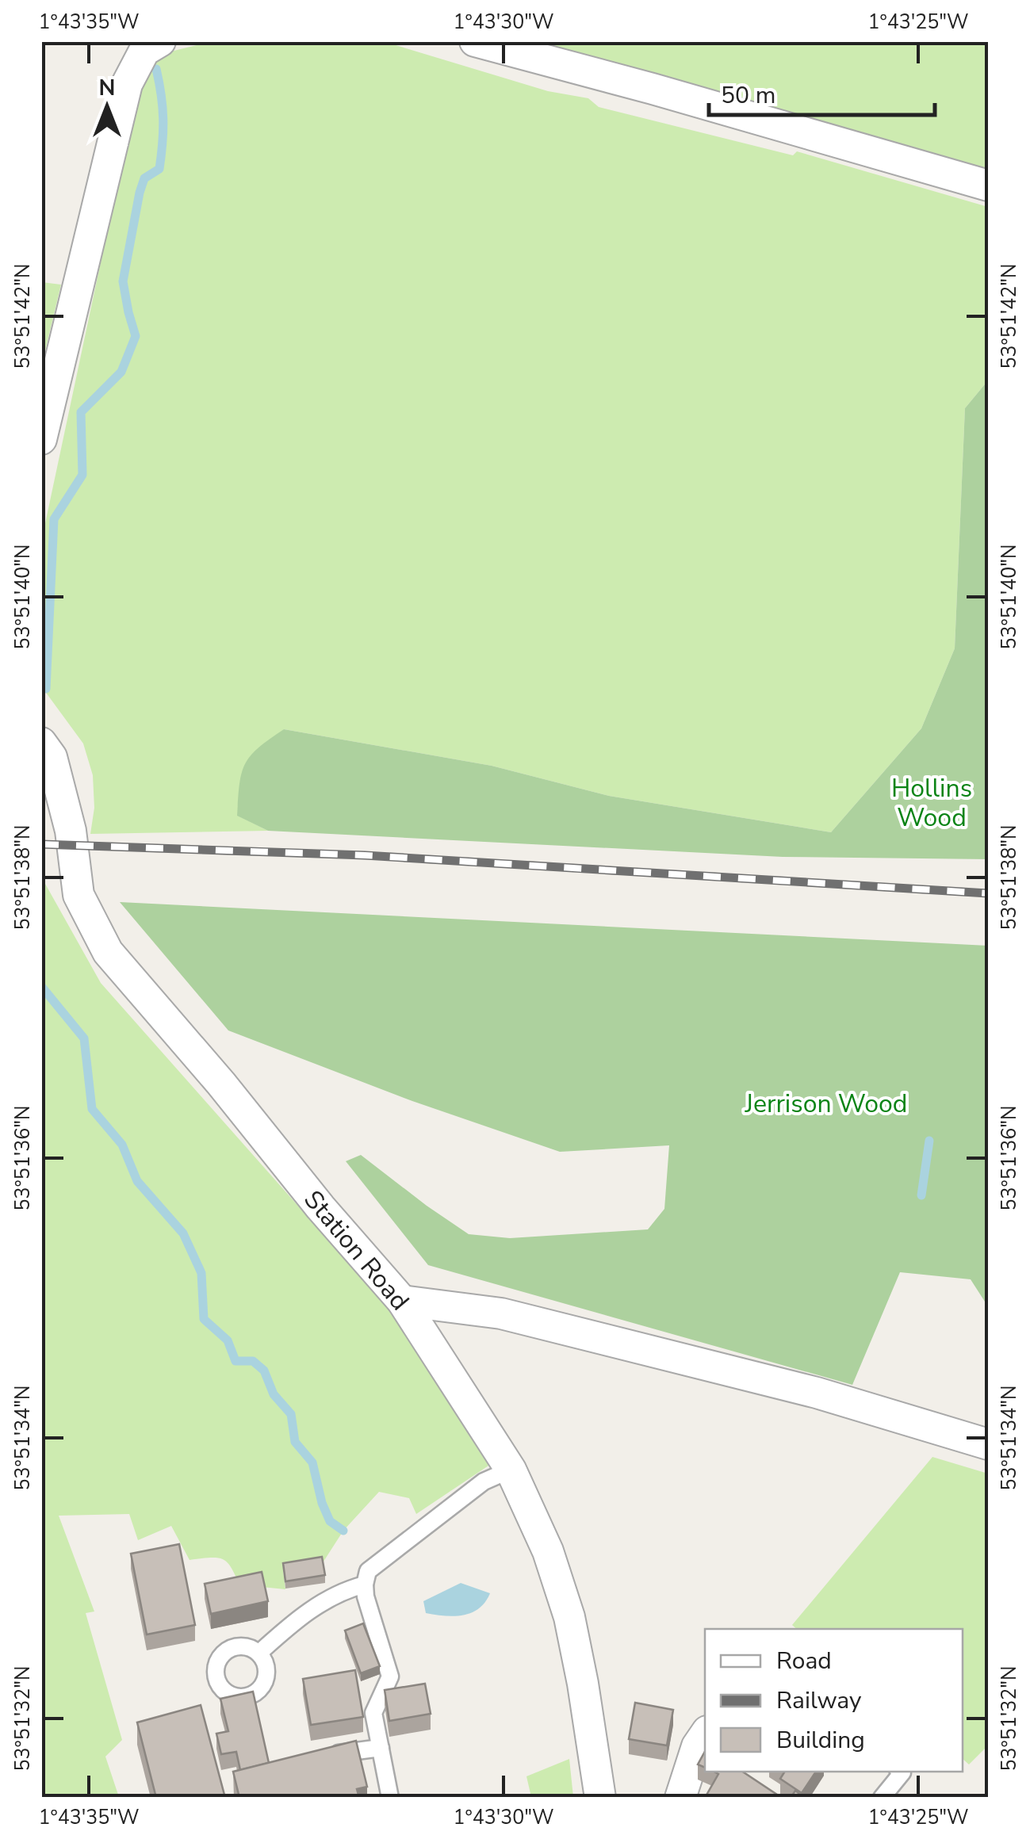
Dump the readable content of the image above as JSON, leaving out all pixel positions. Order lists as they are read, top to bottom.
{
  "streets": {
    "street": ["Station Road"]
  },
  "parks": ["Hollins Wood", "Jerrison Wood"],
  "legend": ["Road", "Railway", "Building"],
  "scale_bar": "50 m",
  "north": "top",
  "coordinates": [
    "1°43'35\"W",
    "1°43'30\"W",
    "1°43'25\"W",
    "53°51'42\"N",
    "53°51'40\"N",
    "53°51'38\"N",
    "53°51'36\"N",
    "53°51'34\"N",
    "53°51'32\"N"
  ]
}
